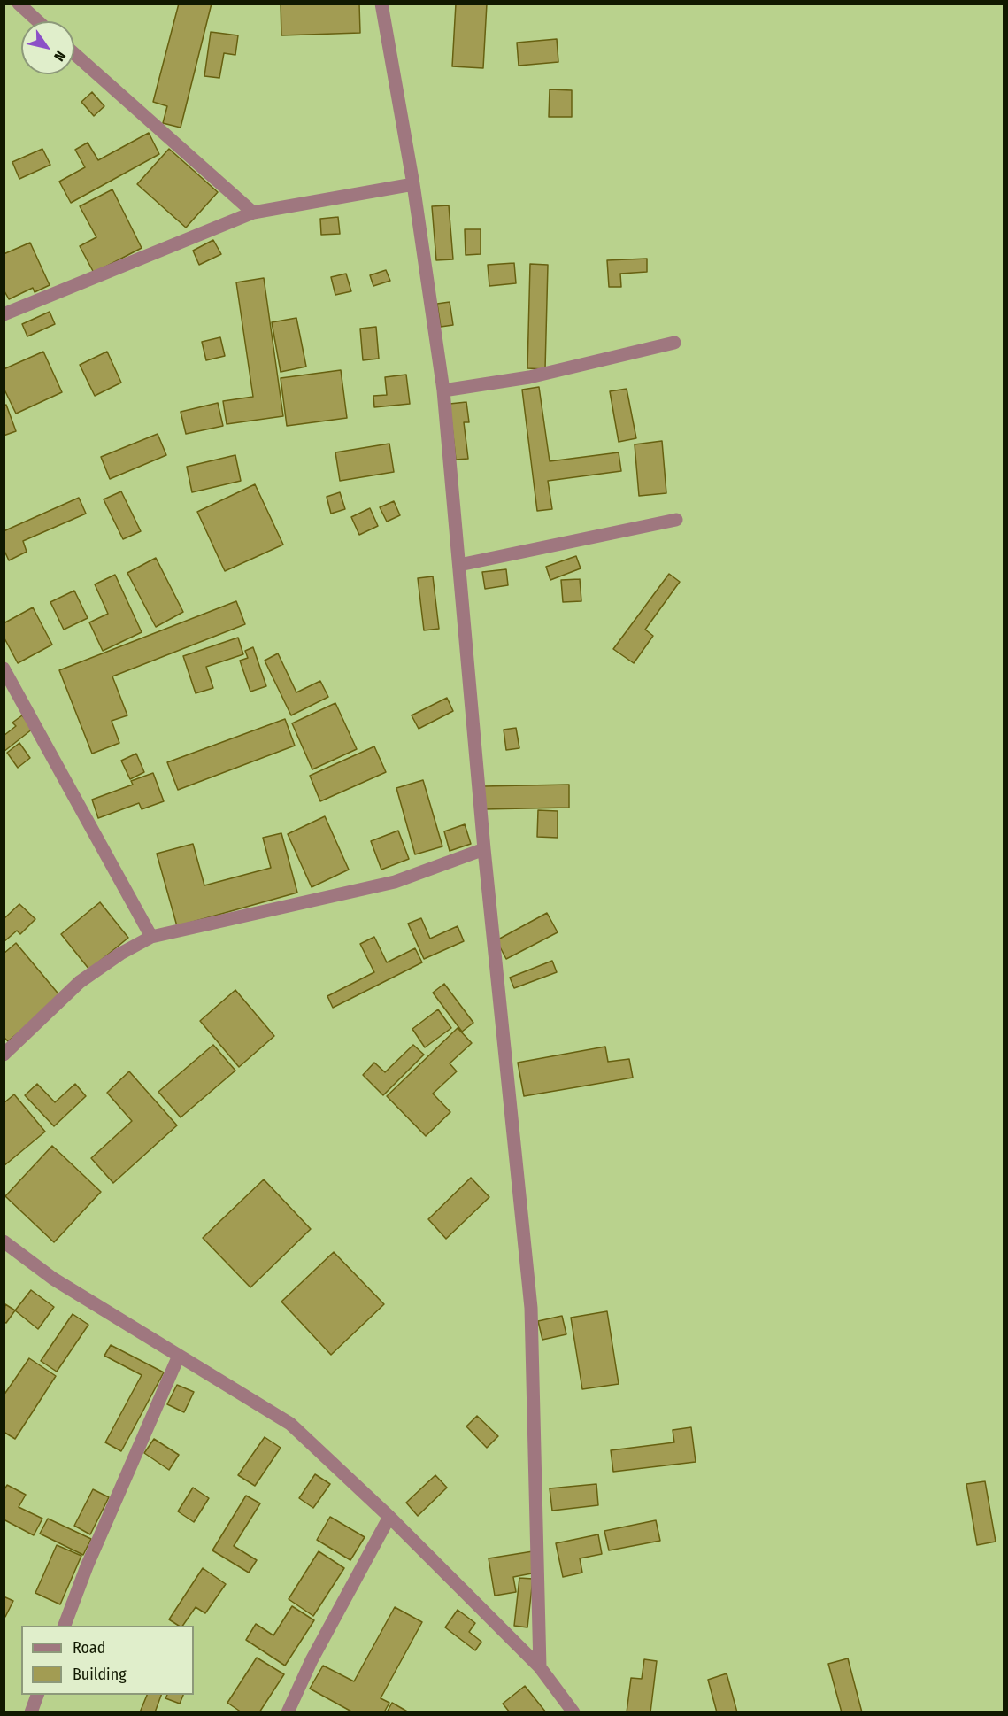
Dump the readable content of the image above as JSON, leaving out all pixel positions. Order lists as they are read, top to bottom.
{
  "legend": ["Road", "Building"],
  "north": "bottom right"
}
